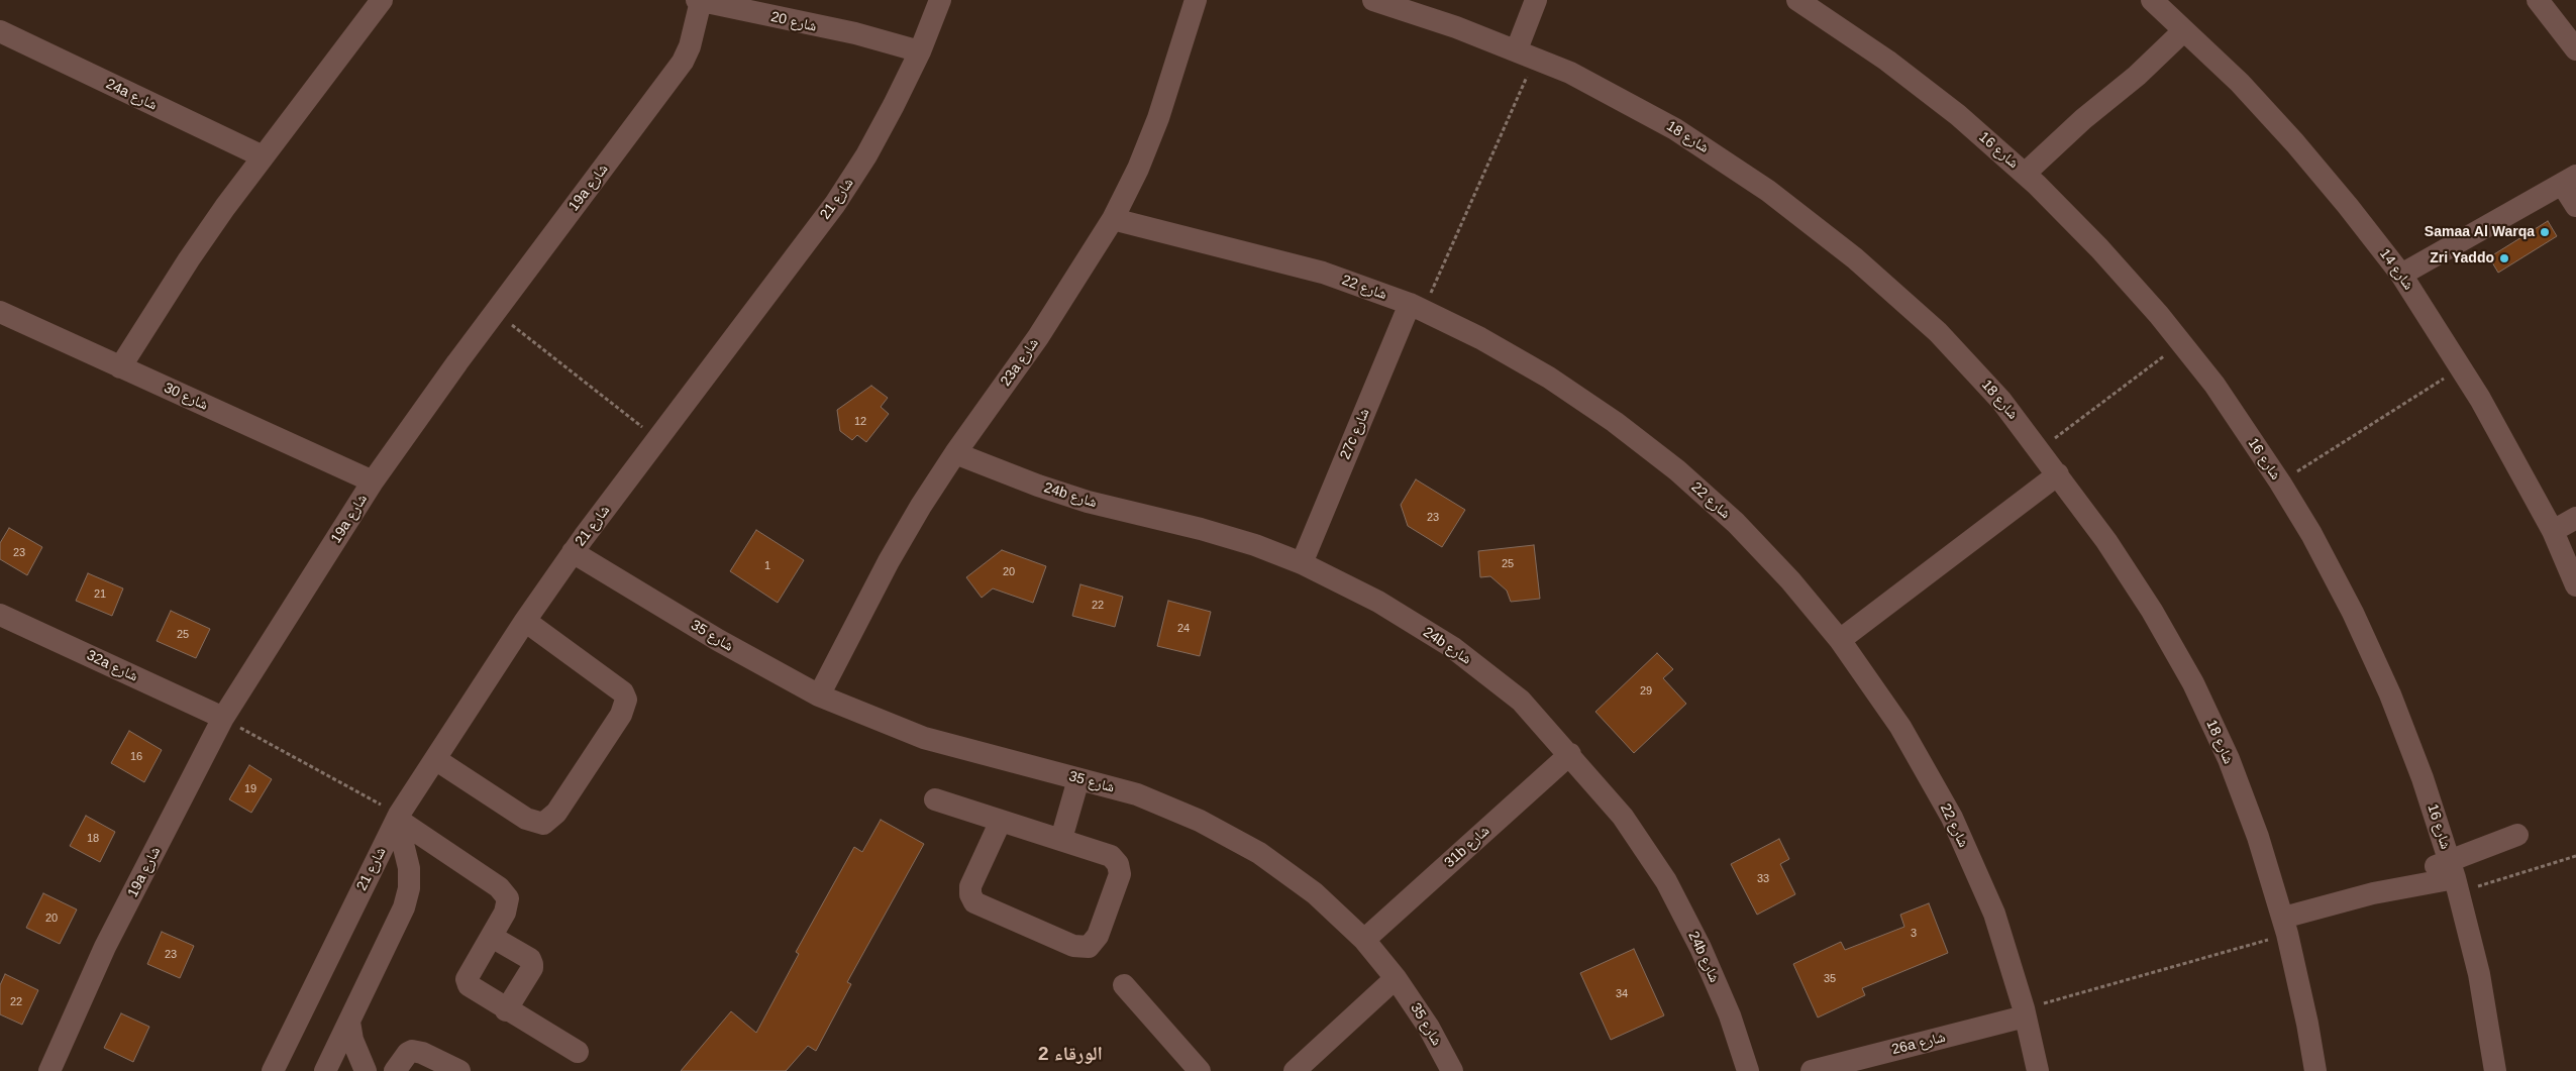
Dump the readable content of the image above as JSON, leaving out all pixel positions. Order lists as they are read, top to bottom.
{
  "streets": {
    "street": [
      "شارع 20",
      "24a شارع",
      "شارع 18",
      "شارع 16",
      "19a شارع",
      "شارع 21",
      "شارع 14",
      "شارع 22",
      "23a شارع",
      "شارع 30",
      "27c شارع",
      "24b شارع",
      "شارع 35",
      "32a شارع",
      "31b شارع",
      "26a شارع"
    ]
  },
  "crossings": [
    ["شارع 20", "19a شارع"],
    ["شارع 20", "شارع 21"],
    ["19a شارع", "شارع 30"],
    ["19a شارع", "32a شارع"],
    ["شارع 21", "شارع 35"],
    ["شارع 22", "23a شارع"],
    ["شارع 22", "27c شارع"],
    ["شارع 22", "26a شارع"],
    ["23a شارع", "24b شارع"],
    ["23a شارع", "شارع 35"],
    ["27c شارع", "24b شارع"],
    ["24b شارع", "31b شارع"],
    ["شارع 35", "31b شارع"]
  ],
  "districts": ["الورقاء 2"],
  "places": ["Samaa Al Warqa", "Zri Yaddo"],
  "house_numbers": [
    "12",
    "23",
    "23",
    "25",
    "1",
    "20",
    "21",
    "22",
    "24",
    "25",
    "29",
    "16",
    "19",
    "18",
    "33",
    "20",
    "3",
    "23",
    "35",
    "34",
    "22"
  ]
}
